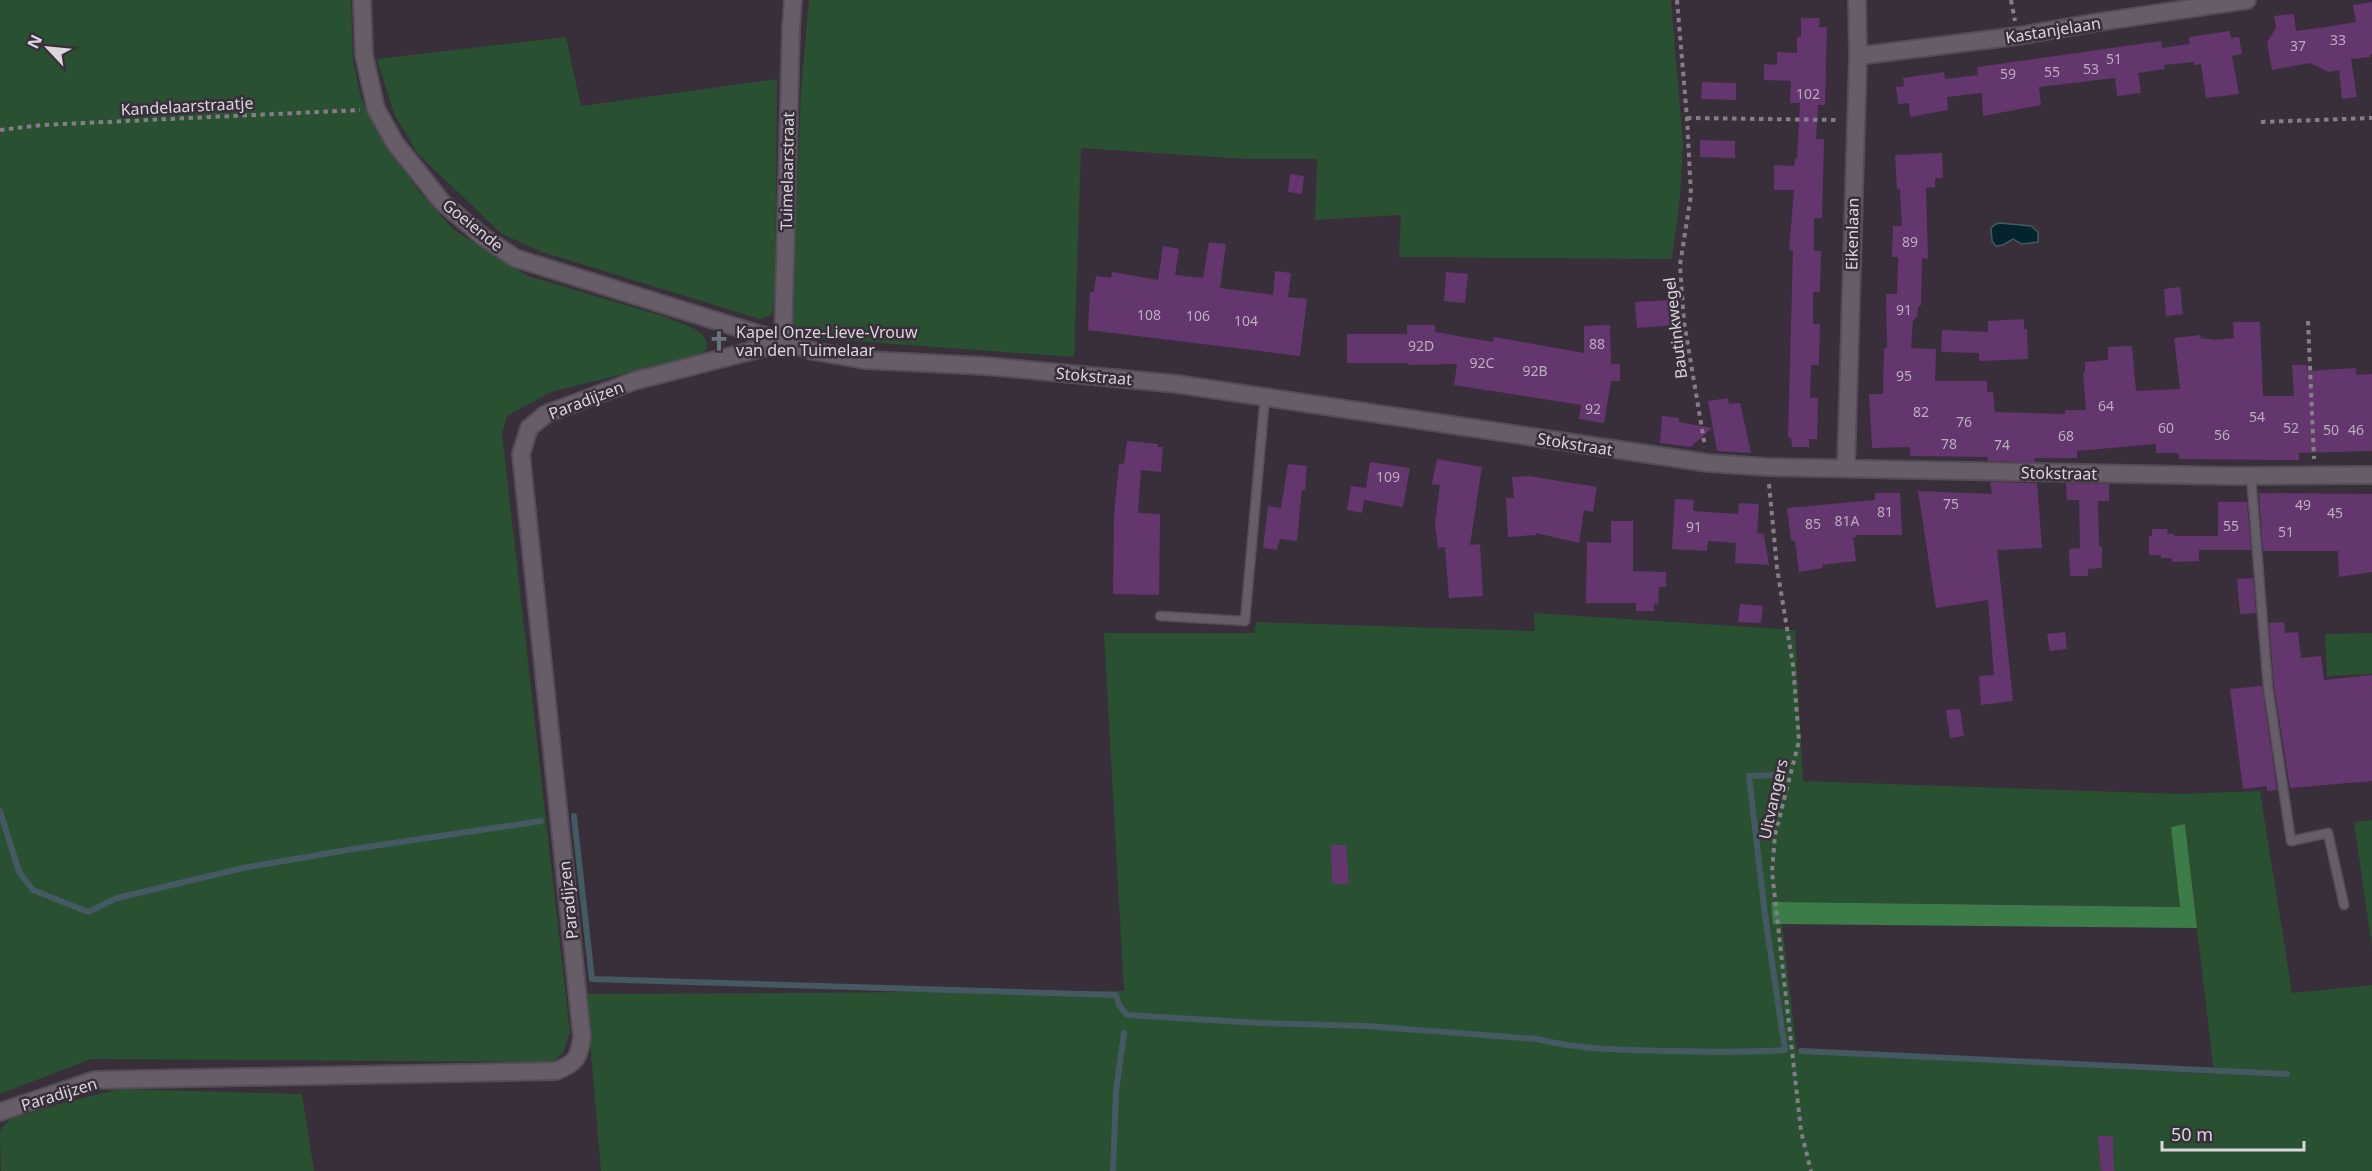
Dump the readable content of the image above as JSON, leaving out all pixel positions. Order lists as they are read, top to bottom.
{
  "streets": {
    "street": [
      "Kastanjelaan",
      "Tuimelaarstraat",
      "Goeiende",
      "Eikenlaan",
      "Stokstraat",
      "Paradijzen"
    ],
    "path": ["Kandelaarstraatje", "Bautinkwegel", "Uitvangers"]
  },
  "crossings": [
    ["Kastanjelaan", "Eikenlaan"],
    ["Kandelaarstraatje", "Goeiende"],
    ["Tuimelaarstraat", "Goeiende"],
    ["Tuimelaarstraat", "Stokstraat"],
    ["Tuimelaarstraat", "Paradijzen"],
    ["Goeiende", "Stokstraat"],
    ["Goeiende", "Paradijzen"],
    ["Eikenlaan", "Stokstraat"],
    ["Bautinkwegel", "Stokstraat"],
    ["Stokstraat", "Paradijzen"],
    ["Stokstraat", "Uitvangers"]
  ],
  "places": {
    "church": ["Kapel Onze-Lieve-Vrouw van den Tuimelaar"]
  },
  "house_numbers": [
    "33",
    "37",
    "51",
    "53",
    "55",
    "59",
    "102",
    "89",
    "91",
    "108",
    "106",
    "104",
    "88",
    "92D",
    "92C",
    "92B",
    "95",
    "64",
    "92",
    "82",
    "54",
    "76",
    "60",
    "52",
    "50",
    "46",
    "56",
    "68",
    "78",
    "74",
    "109",
    "75",
    "49",
    "81",
    "45",
    "81A",
    "85",
    "55",
    "91",
    "51"
  ],
  "scale_bar": "50 m",
  "north": "top left"
}
